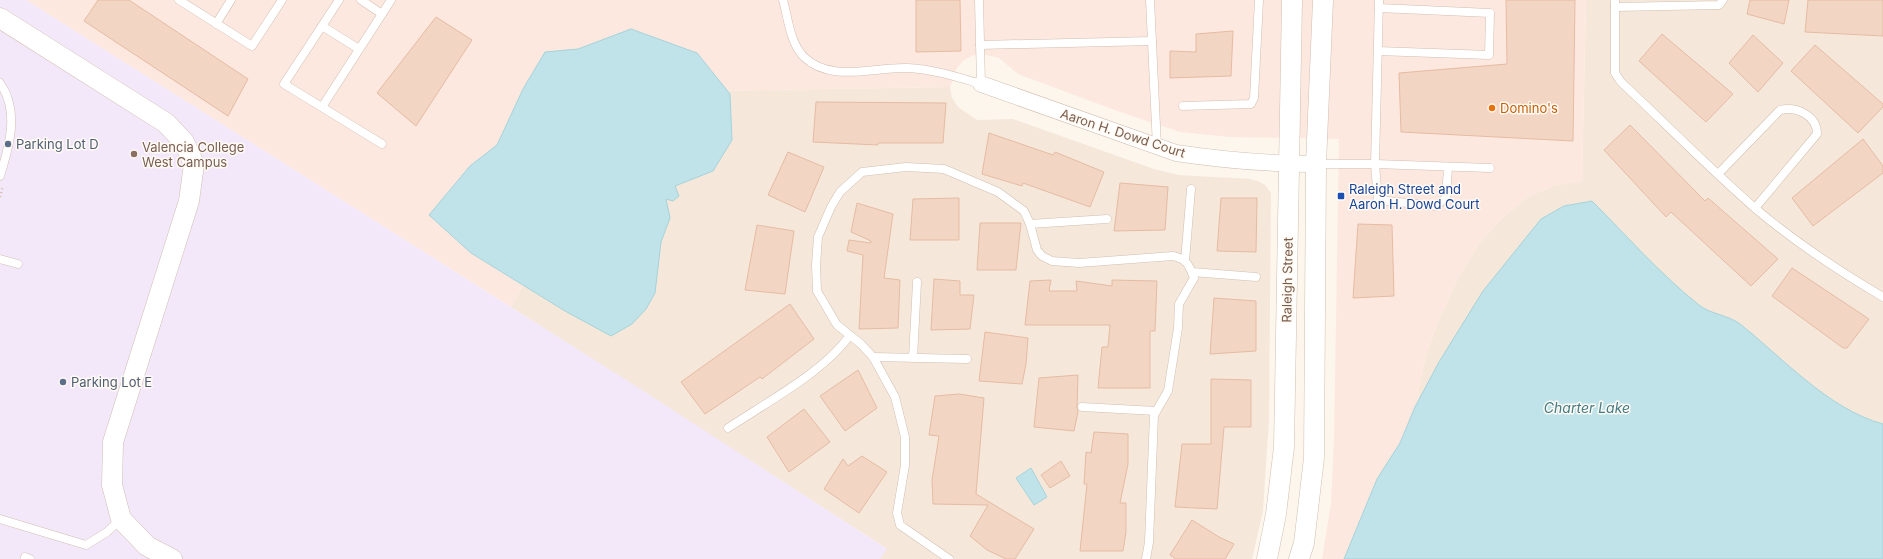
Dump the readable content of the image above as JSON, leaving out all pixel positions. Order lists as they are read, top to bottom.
{
  "streets": {
    "street": ["Aaron H. Dowd Court", "Raleigh Street"]
  },
  "crossings": [
    ["Aaron H. Dowd Court", "Raleigh Street"]
  ],
  "water": ["Charter Lake"],
  "places": {
    "other": [
      "Domino's",
      "Parking Lot D",
      "Valencia College West Campus",
      "Parking Lot E"
    ],
    "transit": ["Raleigh Street and Aaron H. Dowd Court"]
  }
}
